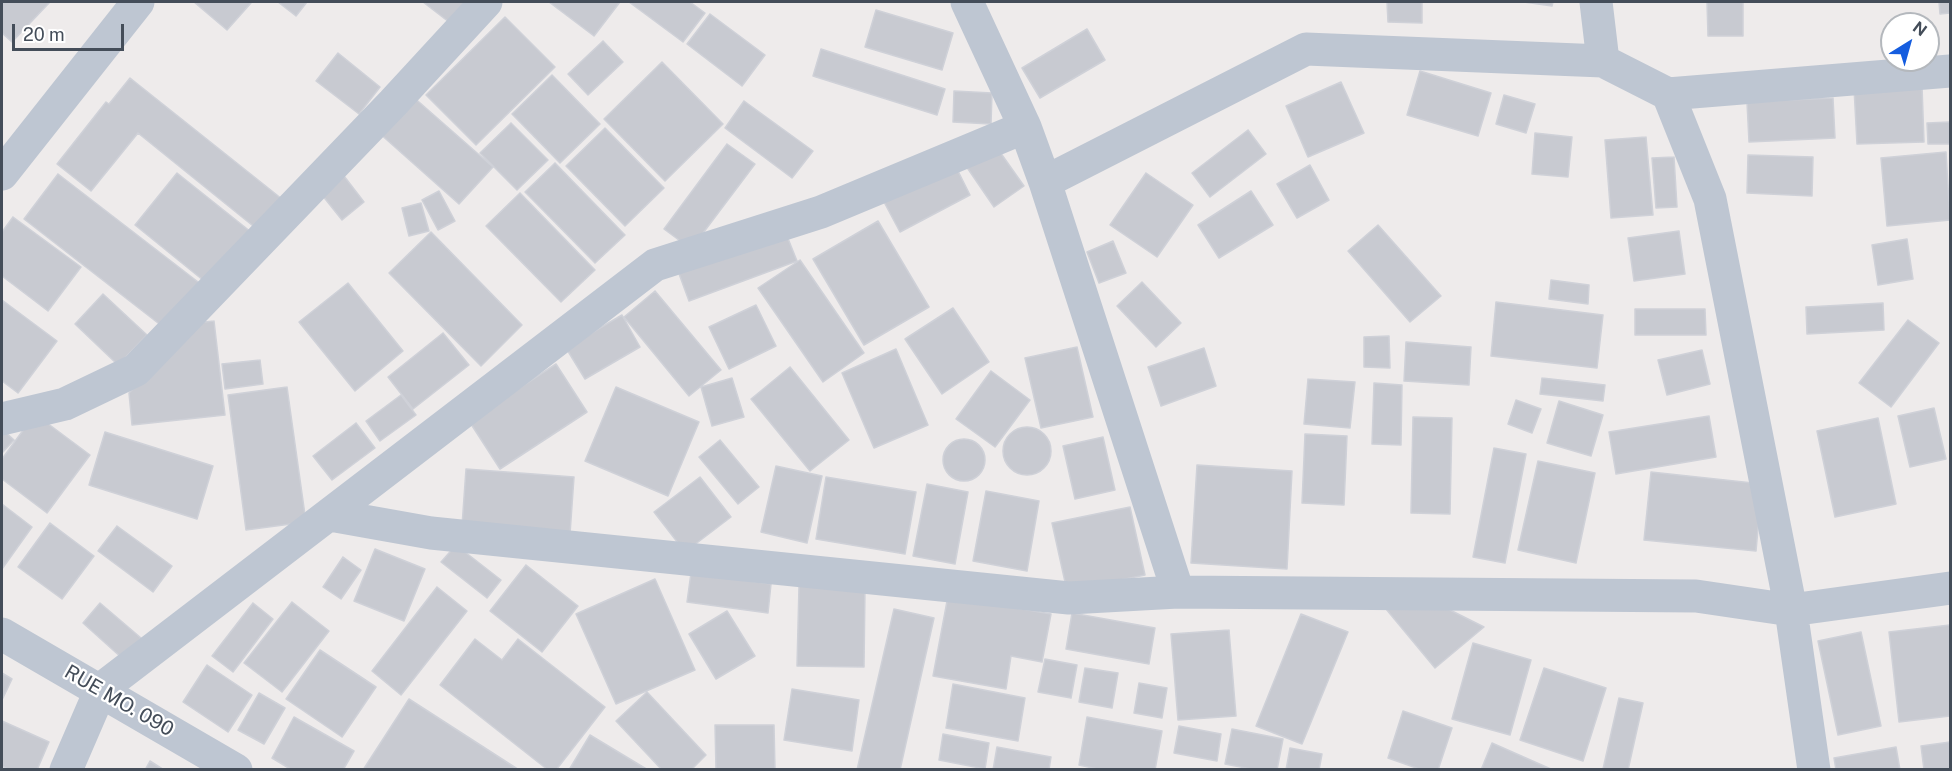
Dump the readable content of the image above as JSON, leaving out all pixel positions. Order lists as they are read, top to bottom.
{
  "streets": {
    "street": ["RUE MO. 090"]
  },
  "scale_bar": "20 m",
  "north": "top right"
}
